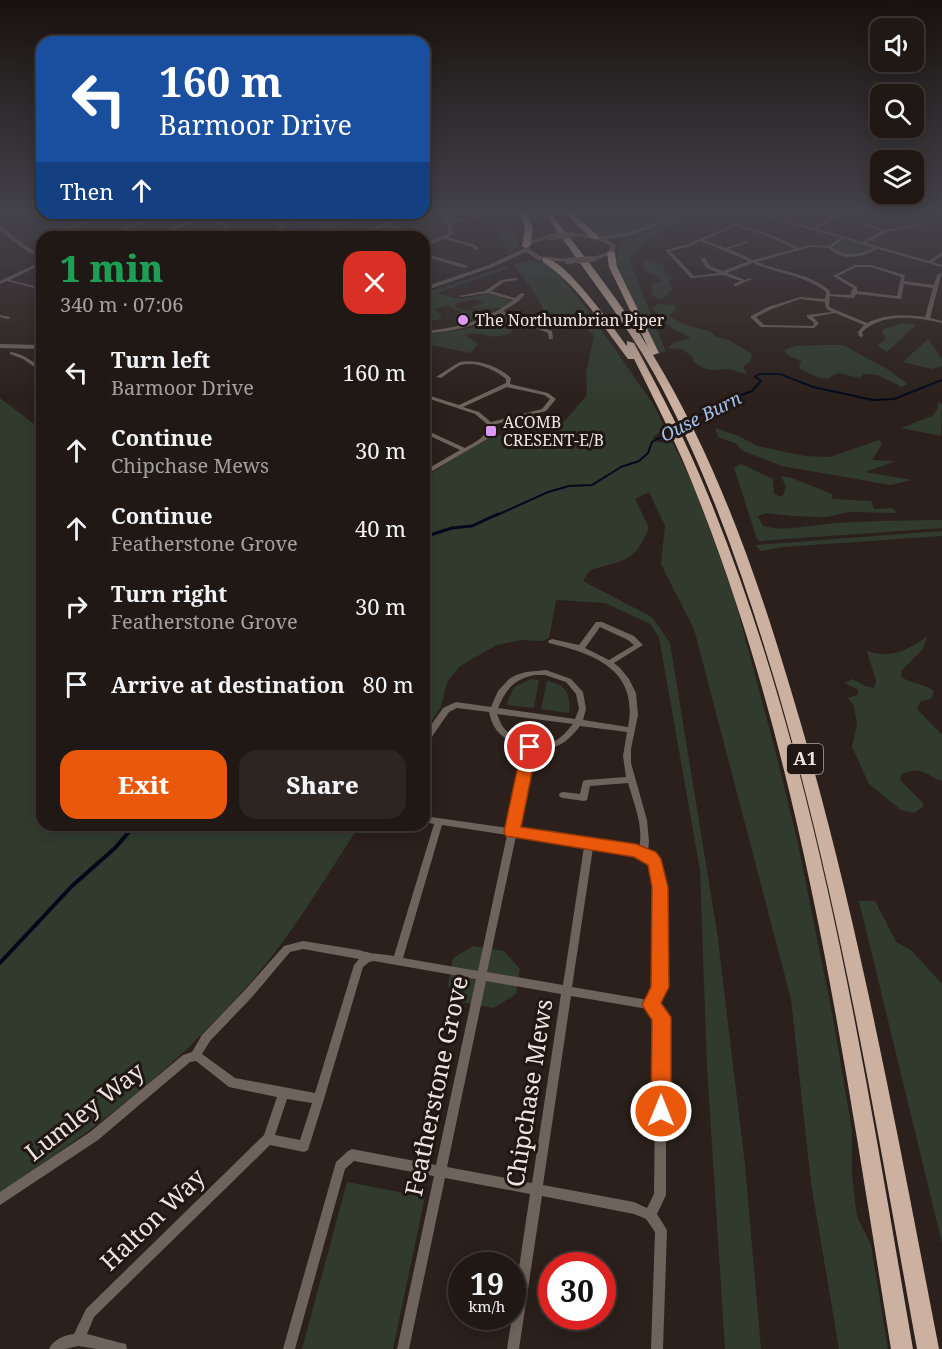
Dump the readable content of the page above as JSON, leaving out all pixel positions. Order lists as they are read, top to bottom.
{
  "streets": {
    "highway": ["A1"],
    "street": [
      "Featherstone Grove",
      "Chipchase Mews",
      "Lumley Way",
      "Halton Way"
    ]
  },
  "water": ["Ouse Burn"],
  "places": {
    "other": ["The Northumbrian Piper"],
    "transit": ["ACOMB CRESENT-E/B"]
  },
  "page": {
    "turn": ["160 m", "Barmoor Drive"],
    "then": "Then",
    "heading": ["1 min", "340 m · 07:06"],
    "list": [
      {
        "name": "Turn left",
        "note": "Barmoor Drive",
        "value": "160 m"
      },
      {
        "name": "Continue",
        "note": "Chipchase Mews",
        "value": "30 m"
      },
      {
        "name": "Continue",
        "note": "Featherstone Grove",
        "value": "40 m"
      },
      {
        "name": "Turn right",
        "note": "Featherstone Grove",
        "value": "30 m"
      },
      {
        "name": "Arrive at destination",
        "value": "80 m"
      }
    ],
    "buttons": ["Exit", "Share"],
    "speed": "19 km/h",
    "limit": "30"
  }
}
